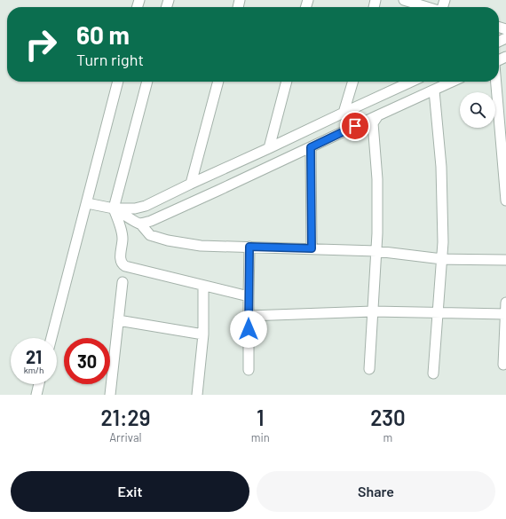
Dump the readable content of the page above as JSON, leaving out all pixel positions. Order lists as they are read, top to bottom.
{
  "page": {
    "turn": ["60 m", "Turn right"],
    "speed": "21 km/h",
    "limit": "30",
    "eta": [
      "21:29",
      "Arrival",
      "1",
      "min",
      "230",
      "m"
    ],
    "buttons": ["Exit", "Share"]
  }
}
